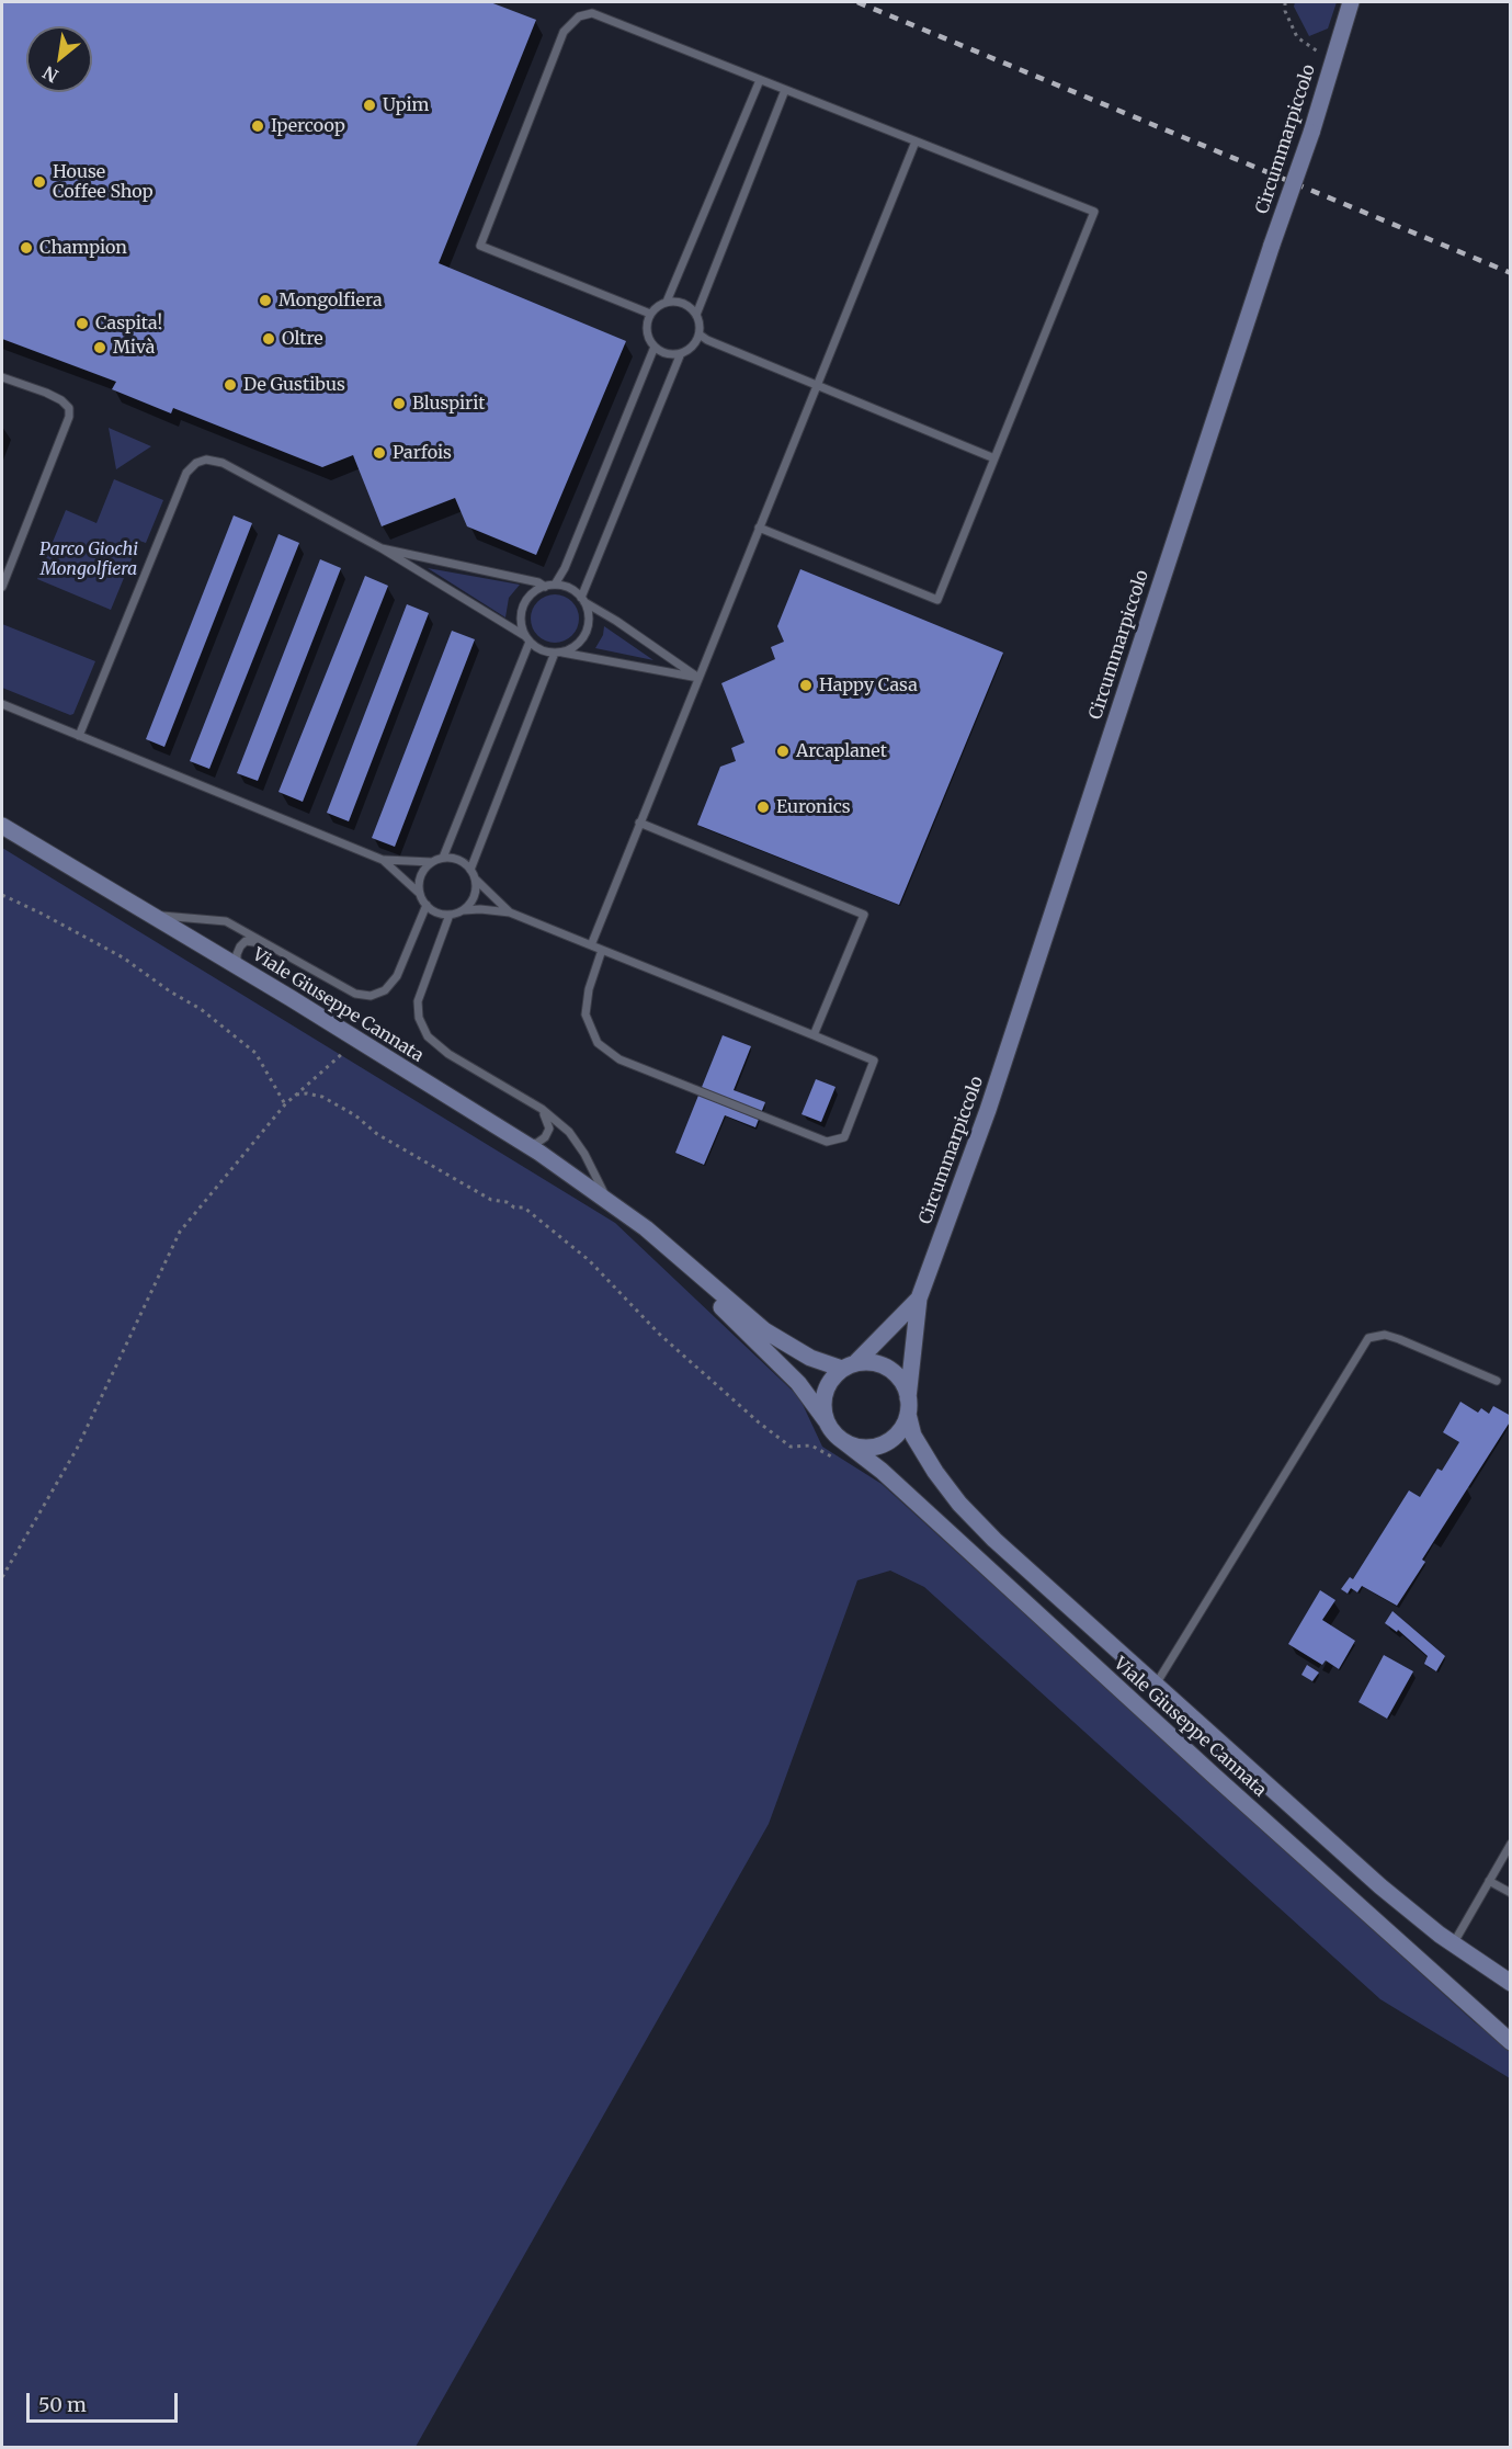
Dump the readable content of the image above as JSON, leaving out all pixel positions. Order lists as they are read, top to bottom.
{
  "streets": {
    "street": ["Circummarpiccolo", "Viale Giuseppe Cannata"]
  },
  "crossings": [
    ["Circummarpiccolo", "Viale Giuseppe Cannata"]
  ],
  "parks": ["Parco Giochi Mongolfiera"],
  "places": [
    "Upim",
    "Ipercoop",
    "House Coffee Shop",
    "Champion",
    "Mongolfiera",
    "Caspita!",
    "Oltre",
    "Mivà",
    "De Gustibus",
    "Bluspirit",
    "Parfois",
    "Happy Casa",
    "Arcaplanet",
    "Euronics"
  ],
  "scale_bar": "50 m",
  "north": "bottom left"
}
